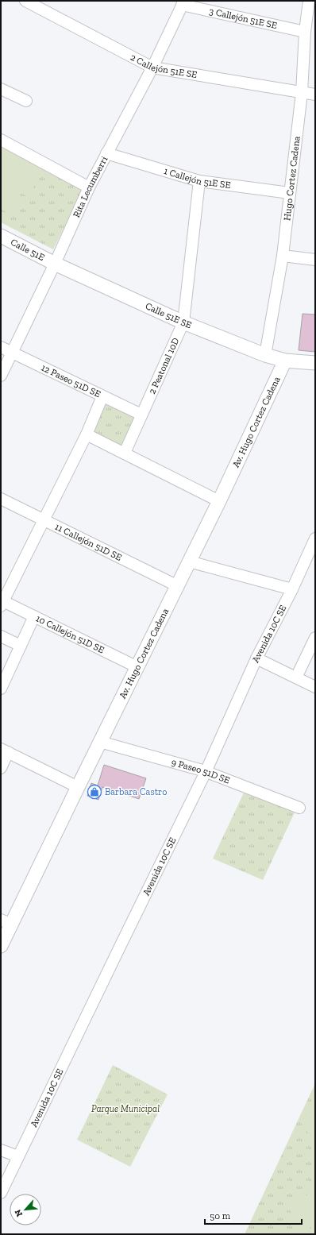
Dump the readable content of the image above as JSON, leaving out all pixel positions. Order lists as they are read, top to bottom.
{
  "streets": {
    "street": [
      "3 Callejón 51E SE",
      "2 Callejón 51E SE",
      "1 Callejón 51E SE",
      "Hugo Cortez Cadena",
      "Rita Lecumberri",
      "Calle 51E",
      "Calle 51E SE",
      "2 Peatonal 10D",
      "12 Paseo 51D SE",
      "Av. Hugo Cortez Cadena",
      "11 Callejón 51D SE",
      "Avenida 10C SE",
      "10 Callejón 51D SE",
      "9 Paseo 51D SE"
    ]
  },
  "crossings": [
    ["3 Callejón 51E SE", "Hugo Cortez Cadena"],
    ["3 Callejón 51E SE", "Rita Lecumberri"],
    ["2 Callejón 51E SE", "Hugo Cortez Cadena"],
    ["2 Callejón 51E SE", "Rita Lecumberri"],
    ["1 Callejón 51E SE", "Hugo Cortez Cadena"],
    ["1 Callejón 51E SE", "Rita Lecumberri"],
    ["1 Callejón 51E SE", "2 Peatonal 10D"],
    ["Hugo Cortez Cadena", "Calle 51E SE"],
    ["Rita Lecumberri", "Calle 51E"],
    ["Rita Lecumberri", "Calle 51E SE"],
    ["Rita Lecumberri", "12 Paseo 51D SE"],
    ["Calle 51E", "Calle 51E SE"],
    ["Calle 51E SE", "2 Peatonal 10D"],
    ["Calle 51E SE", "Av. Hugo Cortez Cadena"],
    ["2 Peatonal 10D", "12 Paseo 51D SE"],
    ["Av. Hugo Cortez Cadena", "11 Callejón 51D SE"],
    ["Av. Hugo Cortez Cadena", "10 Callejón 51D SE"],
    ["Av. Hugo Cortez Cadena", "9 Paseo 51D SE"],
    ["Avenida 10C SE", "9 Paseo 51D SE"]
  ],
  "parks": ["Parque Municipal"],
  "places": {
    "shop": ["Barbara Castro"]
  },
  "scale_bar": "50 m",
  "north": "bottom left"
}
